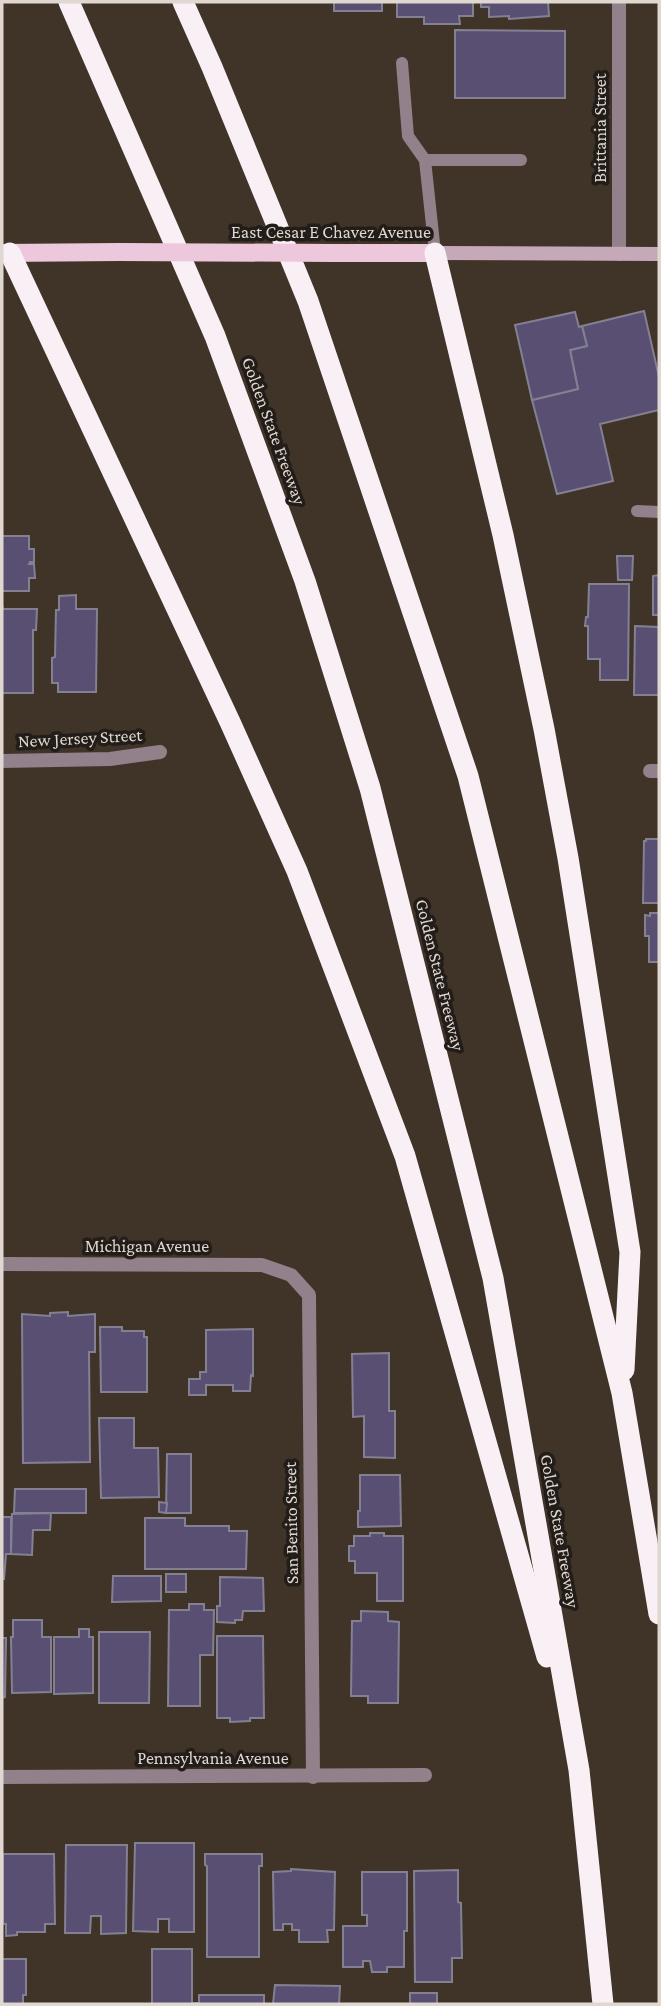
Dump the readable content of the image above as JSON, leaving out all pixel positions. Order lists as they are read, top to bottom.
{
  "streets": {
    "highway": ["Golden State Freeway"],
    "main road": ["East Cesar E Chavez Avenue"],
    "street": [
      "Brittania Street",
      "New Jersey Street",
      "Michigan Avenue",
      "San Benito Street",
      "Pennsylvania Avenue"
    ]
  },
  "crossings": [
    ["Brittania Street", "East Cesar E Chavez Avenue"],
    ["Michigan Avenue", "San Benito Street"],
    ["San Benito Street", "Pennsylvania Avenue"]
  ]
}
